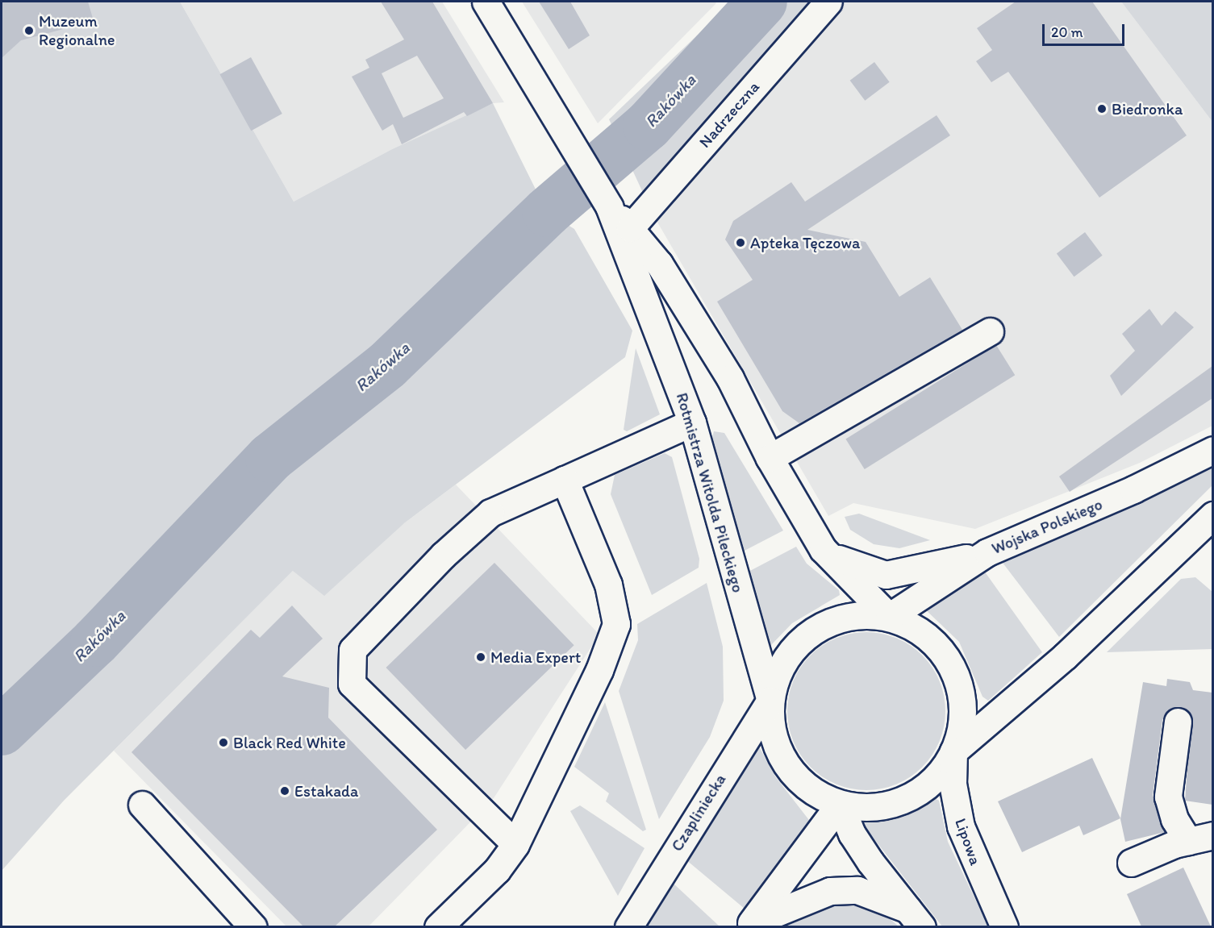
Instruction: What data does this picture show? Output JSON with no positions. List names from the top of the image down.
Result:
{
  "streets": {
    "street": [
      "Nadrzeczna",
      "Rotmistrza Witolda Pileckiego",
      "Wojska Polskiego",
      "Czapliniecka",
      "Lipowa"
    ]
  },
  "crossings": [
    ["Nadrzeczna", "Rotmistrza Witolda Pileckiego"],
    ["Rotmistrza Witolda Pileckiego", "Wojska Polskiego"],
    ["Rotmistrza Witolda Pileckiego", "Czapliniecka"]
  ],
  "water": ["Rakówka"],
  "places": [
    "Muzeum Regionalne",
    "Biedronka",
    "Apteka Tęczowa",
    "Media Expert",
    "Black Red White",
    "Estakada"
  ],
  "scale_bar": "20 m"
}
